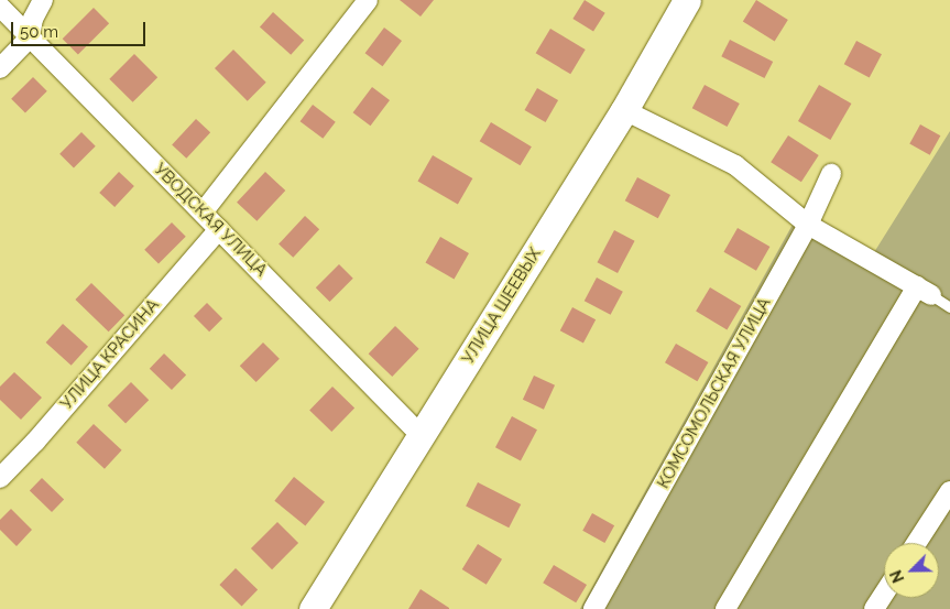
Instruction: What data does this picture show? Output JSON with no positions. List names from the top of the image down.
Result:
{
  "streets": {
    "main road": ["УЛИЦА ШЕЕВЫХ"],
    "street": ["УВОДСКАЯ УЛИЦА", "УЛИЦА КРАСИНА", "КОМСОМОЛЬСКАЯ УЛИЦА"]
  },
  "crossings": [
    ["УВОДСКАЯ УЛИЦА", "УЛИЦА ШЕЕВЫХ"],
    ["УВОДСКАЯ УЛИЦА", "УЛИЦА КРАСИНА"]
  ],
  "scale_bar": "50 m",
  "north": "bottom left"
}
